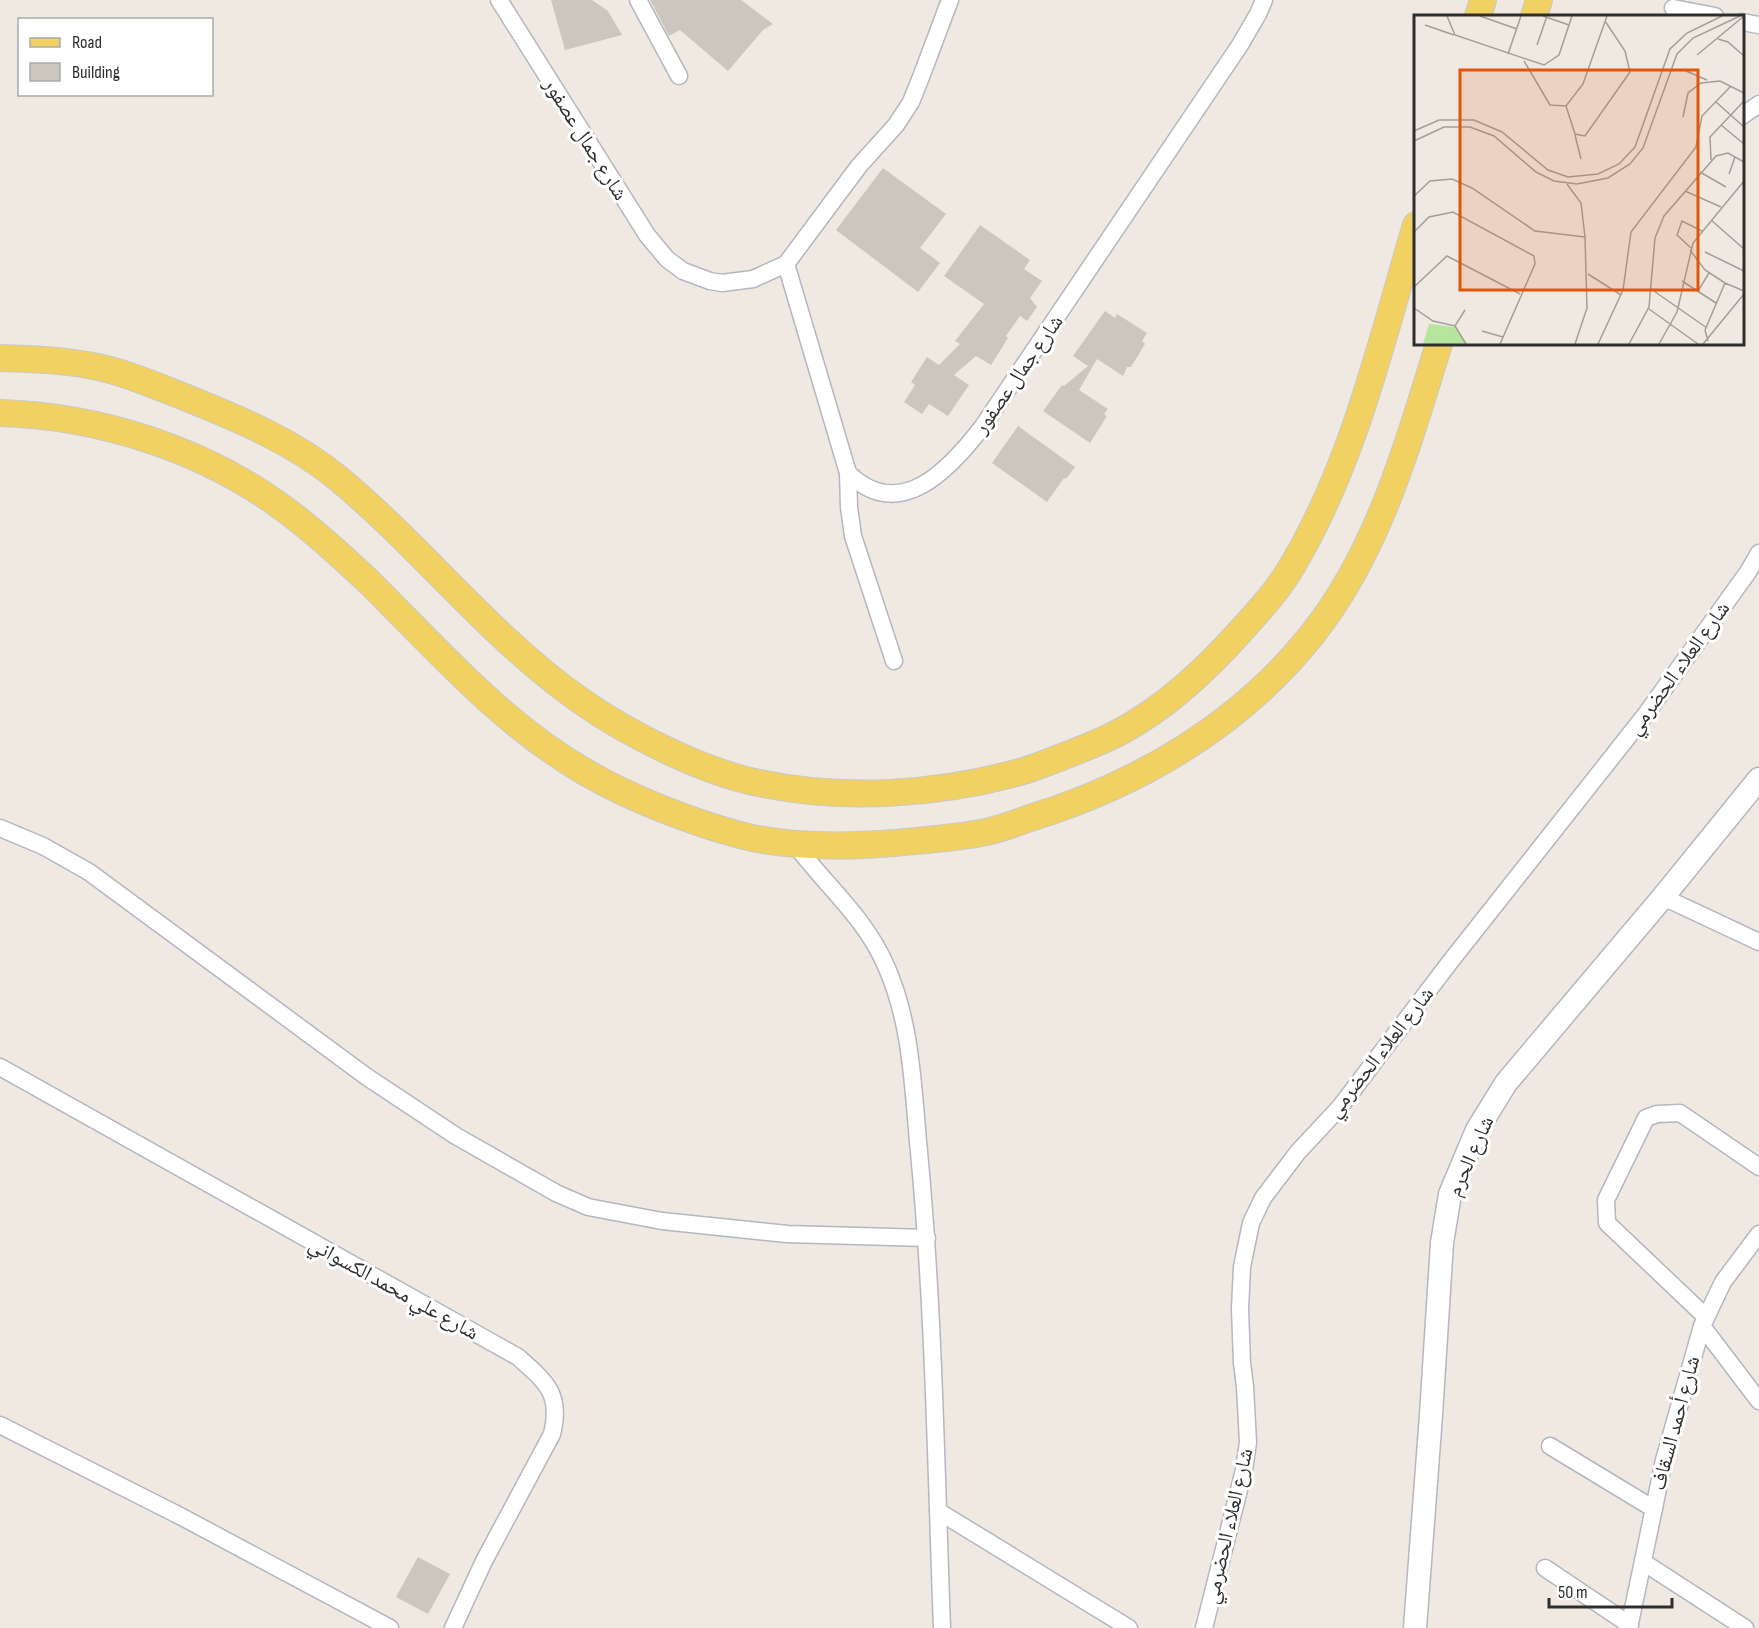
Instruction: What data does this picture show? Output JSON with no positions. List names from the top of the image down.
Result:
{
  "streets": {
    "street": [
      "شارع جمال عصفور",
      "شارع العلاء الحضرمي",
      "شارع الحرم",
      "شارع علي محمد الكسواني",
      "شارع أحمد السقاف"
    ]
  },
  "legend": ["Road", "Building"],
  "scale_bar": "50 m"
}
